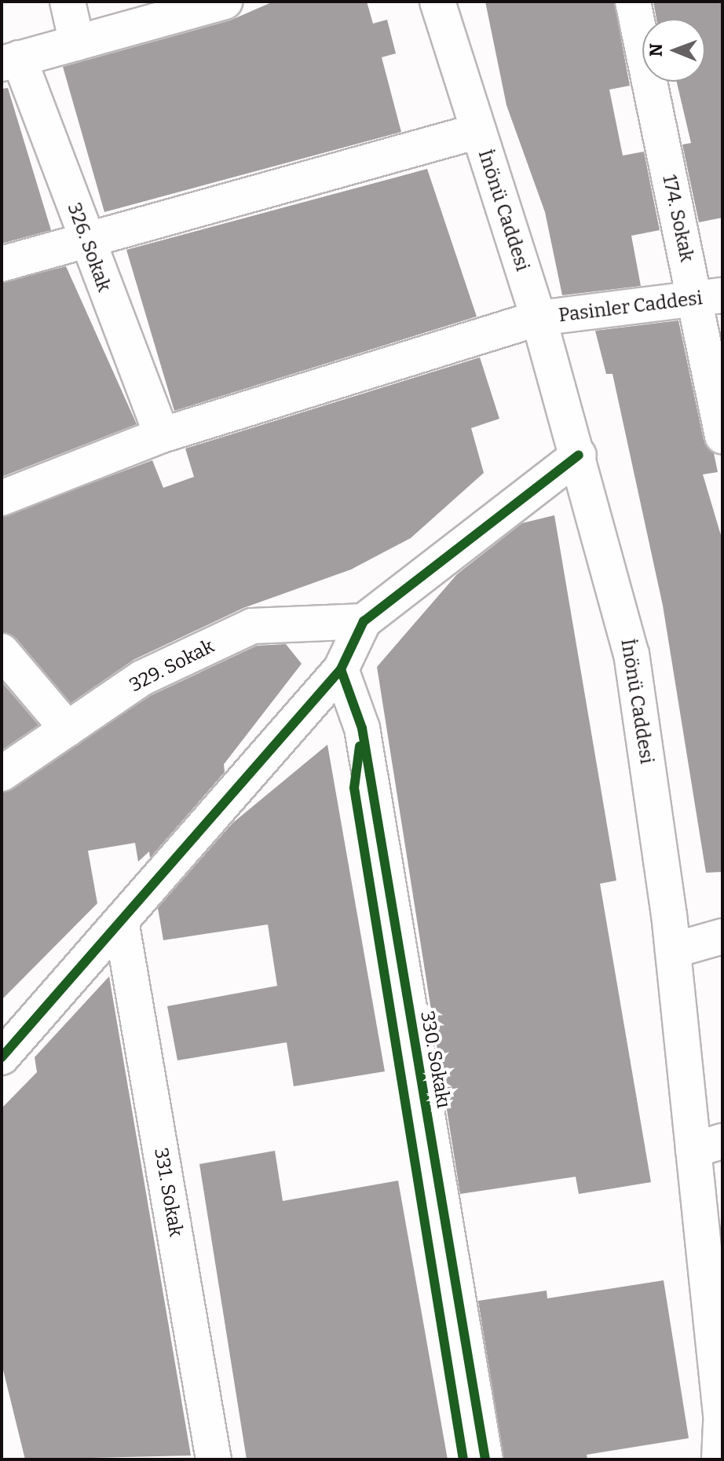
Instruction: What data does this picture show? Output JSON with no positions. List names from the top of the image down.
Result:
{
  "streets": {
    "street": [
      "İnönü Caddesi",
      "174. Sokak",
      "326. Sokak",
      "Pasinler Caddesi",
      "329. Sokak",
      "330. Sokakı",
      "331. Sokak"
    ]
  },
  "crossings": [
    ["İnönü Caddesi", "Pasinler Caddesi"],
    ["174. Sokak", "Pasinler Caddesi"],
    ["326. Sokak", "Pasinler Caddesi"]
  ],
  "north": "left"
}
